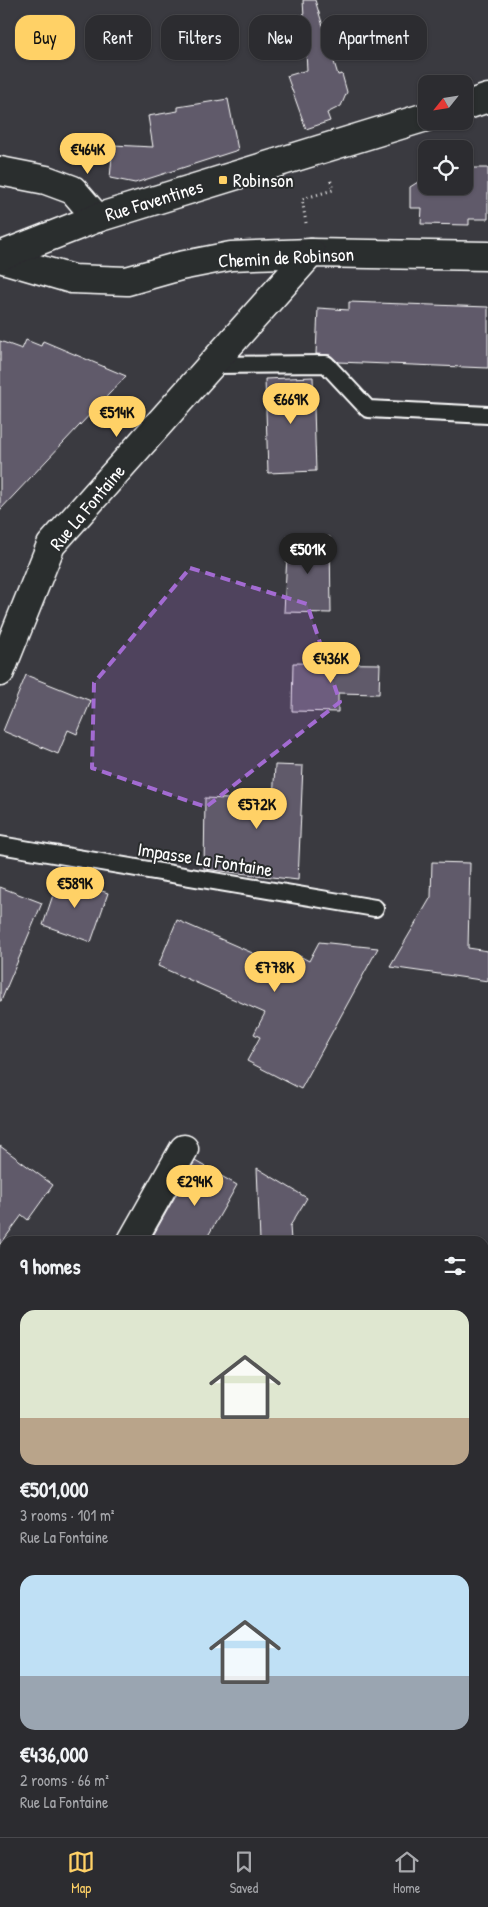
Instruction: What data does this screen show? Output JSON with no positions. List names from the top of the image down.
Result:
{
  "streets": {
    "street": ["Rue Faventines", "Chemin de Robinson", "Rue La Fontaine"],
    "lane": ["Impasse La Fontaine"]
  },
  "crossings": [
    ["Rue Faventines", "Chemin de Robinson"],
    ["Chemin de Robinson", "Rue La Fontaine"]
  ],
  "places": {
    "transit": ["Robinson"]
  },
  "north": "bottom left",
  "page": {
    "chip": [
      "Buy",
      "Rent",
      "Filters",
      "New",
      "Apartment"
    ],
    "price": [
      "€464K",
      "€669K",
      "€514K",
      "€501K",
      "€436K",
      "€572K",
      "€589K",
      "€778K",
      "€294K"
    ],
    "heading": "9 homes",
    "list": [
      {
        "name": "€501,000",
        "note": "3 rooms · 101 m² · Rue La Fontaine"
      },
      {
        "name": "€436,000",
        "note": "2 rooms · 66 m² · Rue La Fontaine"
      }
    ],
    "tabs": ["Map", "Saved", "Home"]
  }
}
